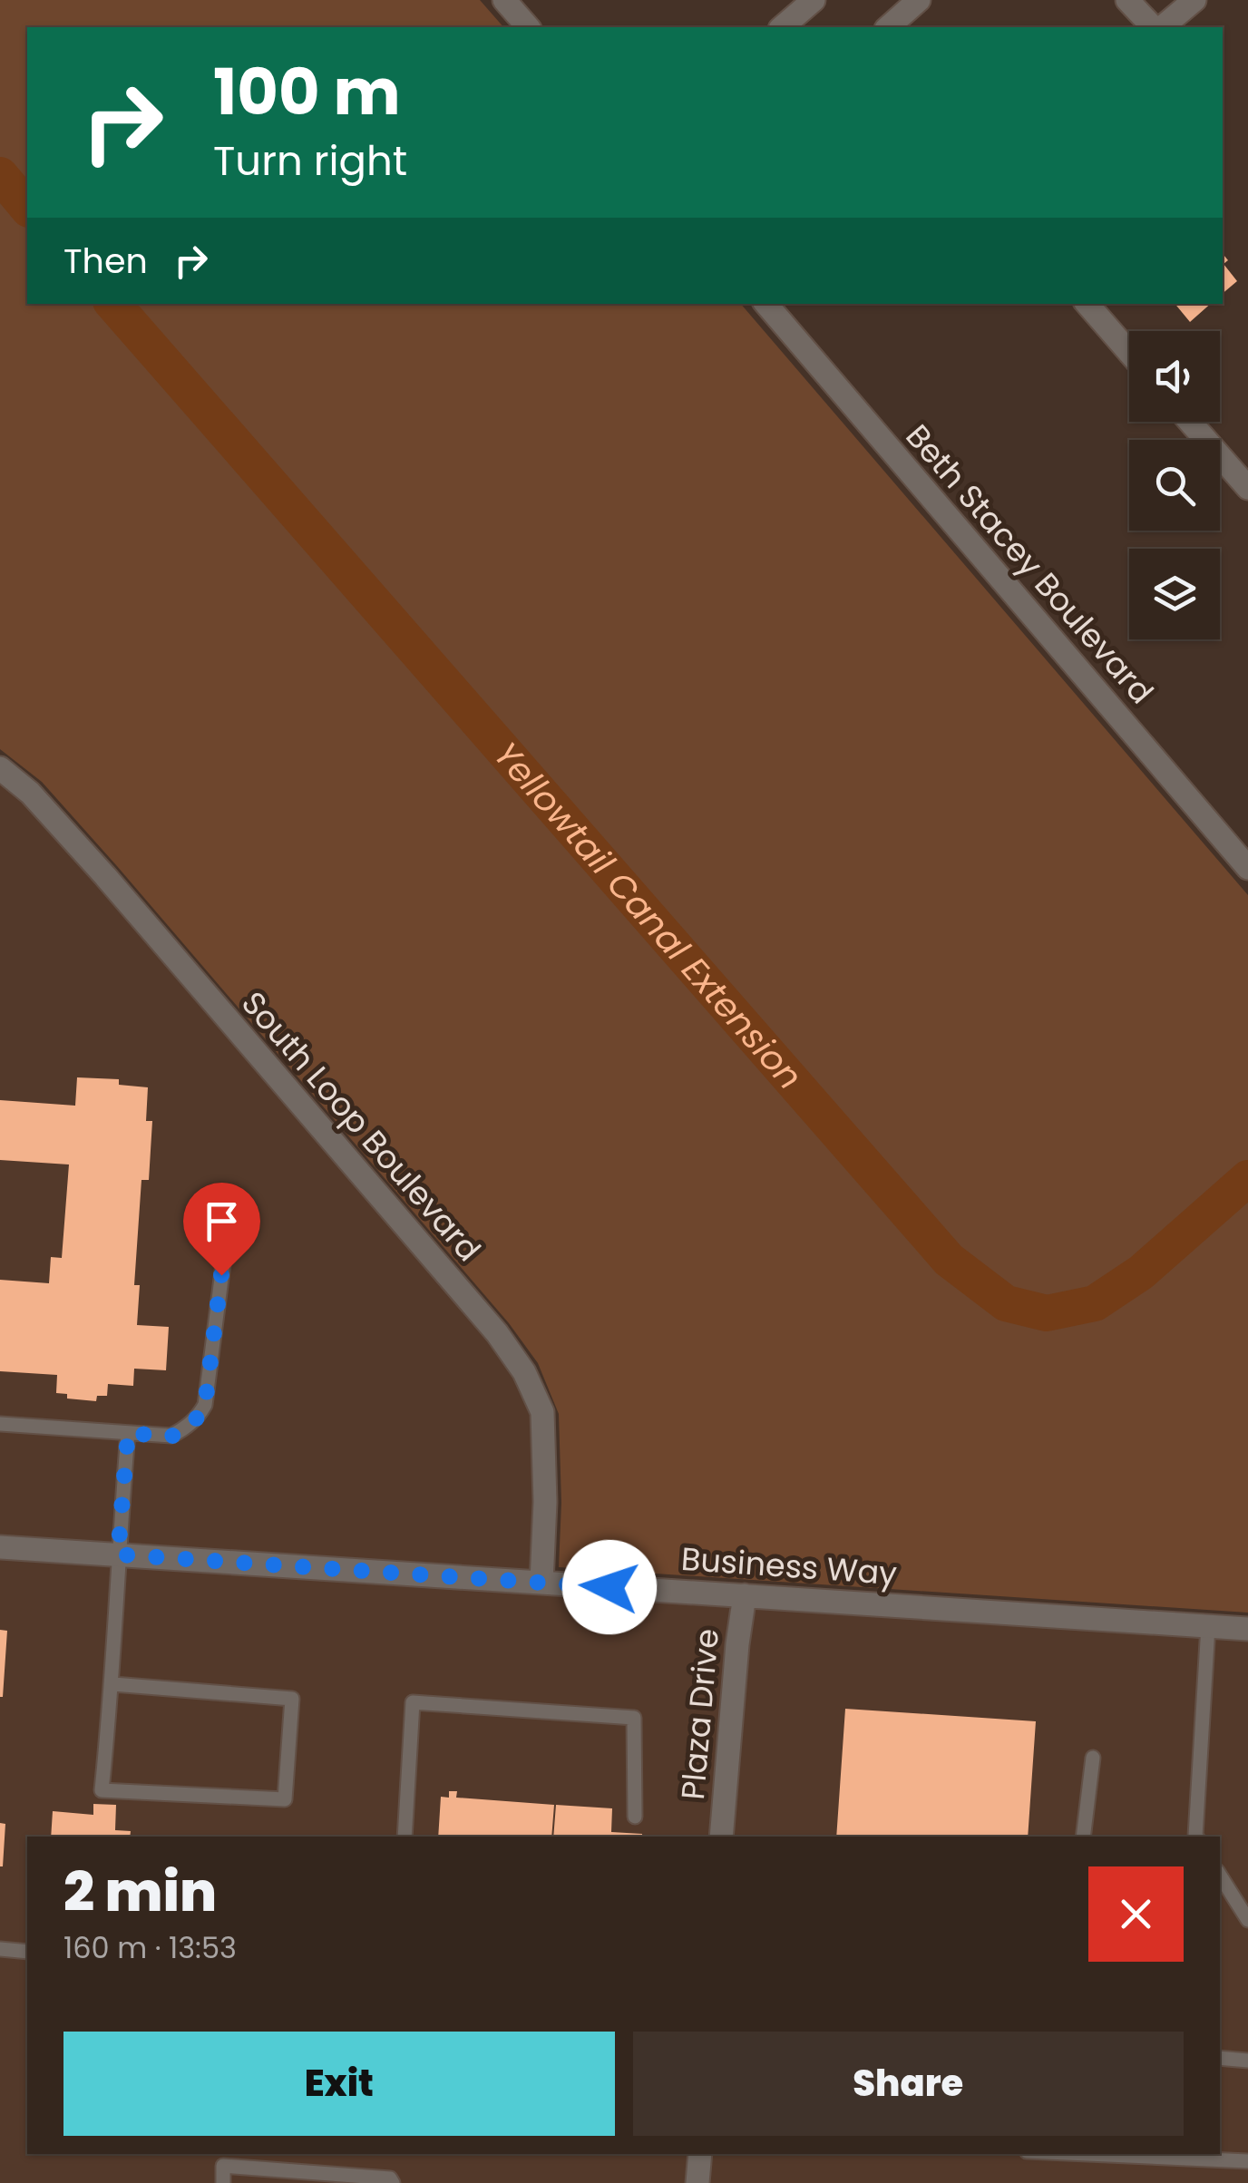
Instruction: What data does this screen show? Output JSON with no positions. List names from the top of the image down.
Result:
{
  "streets": {
    "street": [
      "Beth Stacey Boulevard",
      "South Loop Boulevard",
      "Business Way",
      "Plaza Drive"
    ]
  },
  "crossings": [
    ["South Loop Boulevard", "Business Way"],
    ["Business Way", "Plaza Drive"]
  ],
  "water": ["Yellowtail Canal Extension"],
  "page": {
    "turn": ["100 m", "Turn right"],
    "then": "Then",
    "heading": ["2 min", "160 m · 13:53"],
    "buttons": ["Exit", "Share"]
  }
}
